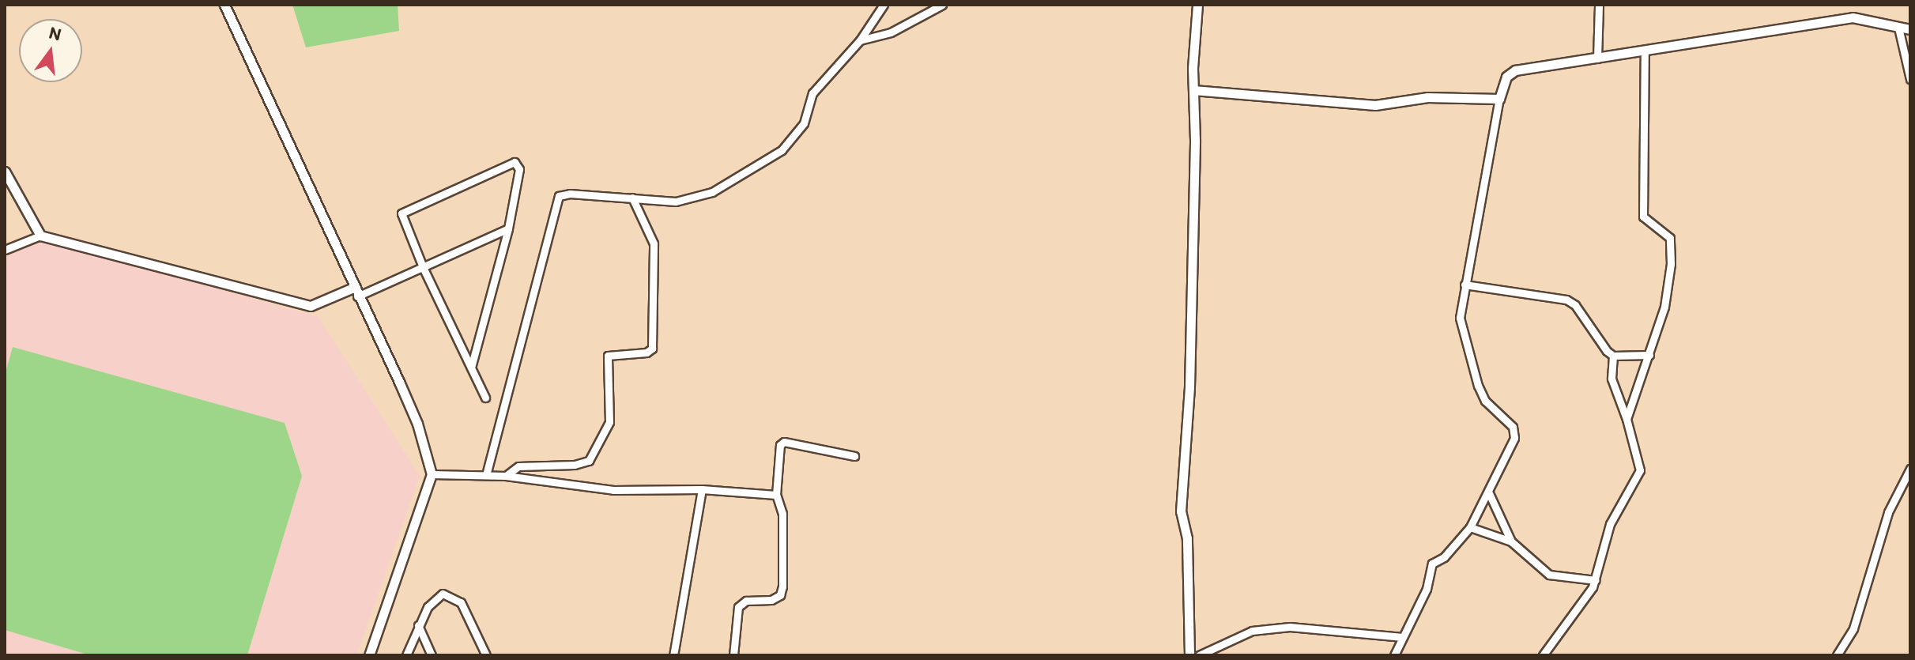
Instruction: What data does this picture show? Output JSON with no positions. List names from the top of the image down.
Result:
{
  "north": "top"
}
